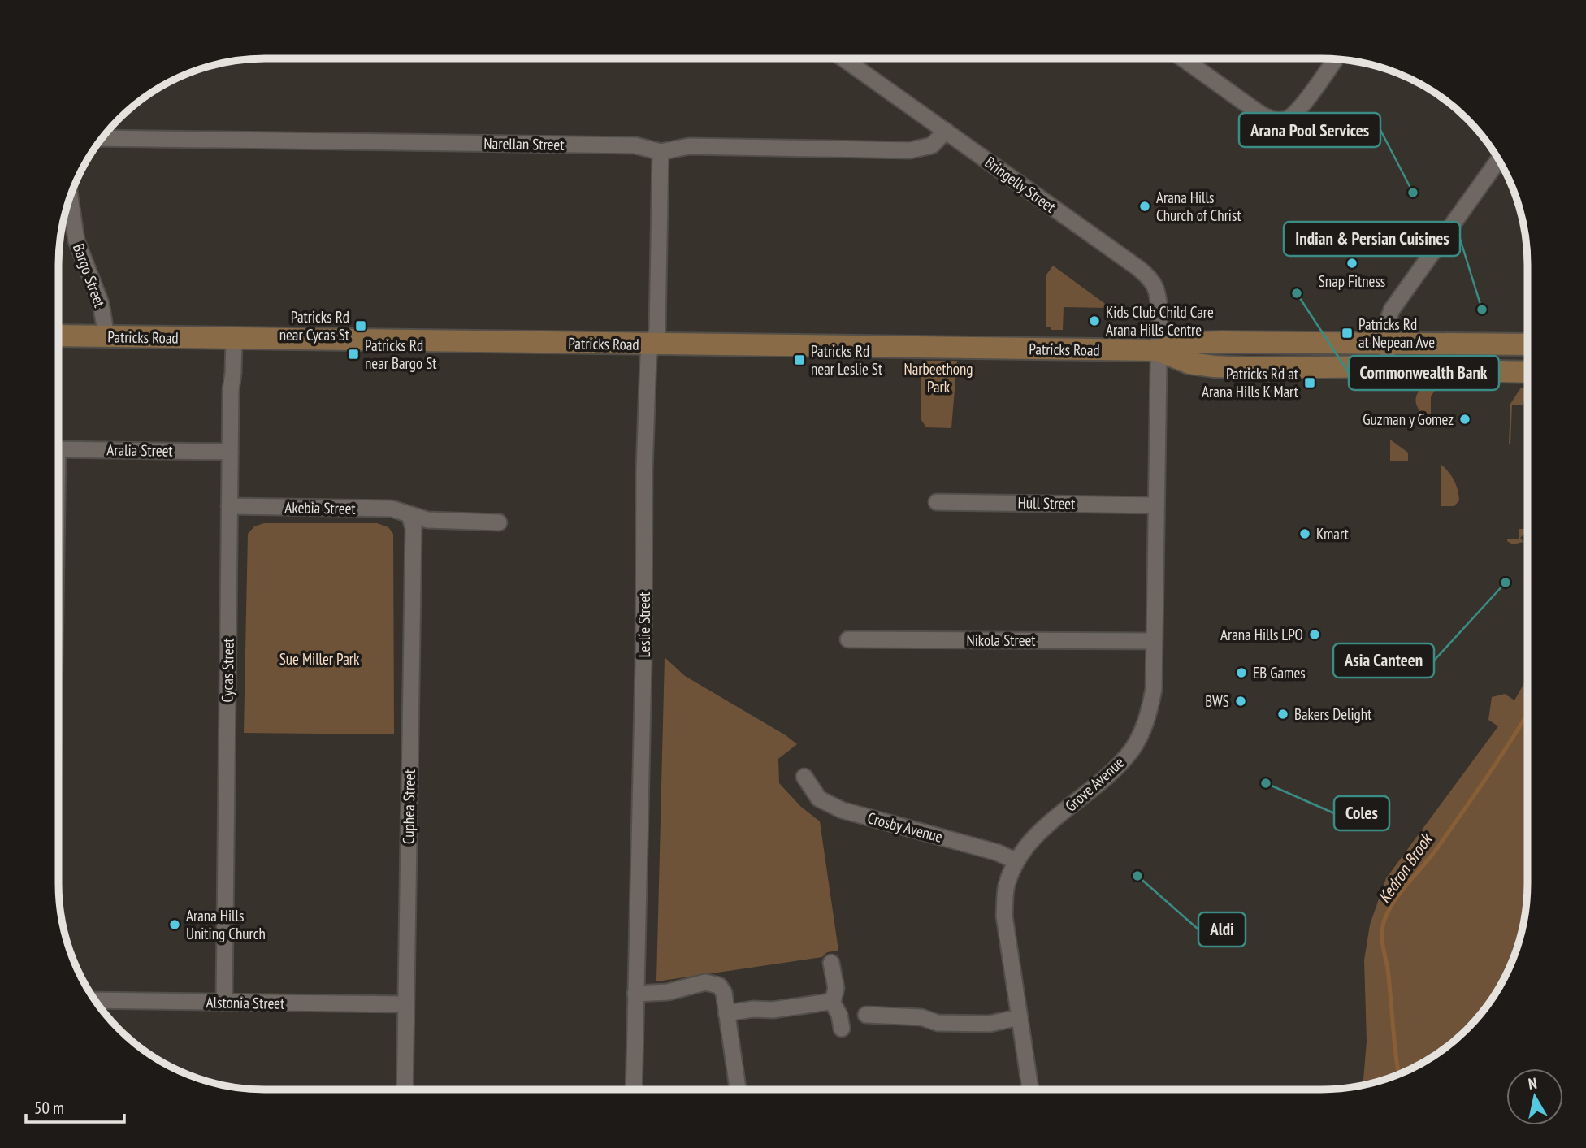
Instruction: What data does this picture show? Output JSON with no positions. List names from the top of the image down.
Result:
{
  "streets": {
    "main road": ["Patricks Road"],
    "street": [
      "Narellan Street",
      "Bringelly Street",
      "Bargo Street",
      "Aralia Street",
      "Hull Street",
      "Akebia Street",
      "Leslie Street",
      "Nikola Street",
      "Cycas Street",
      "Grove Avenue",
      "Cuphea Street",
      "Crosby Avenue",
      "Alstonia Street"
    ]
  },
  "crossings": [
    ["Narellan Street", "Bringelly Street"],
    ["Narellan Street", "Leslie Street"],
    ["Bringelly Street", "Patricks Road"],
    ["Bringelly Street", "Grove Avenue"],
    ["Bargo Street", "Patricks Road"],
    ["Patricks Road", "Leslie Street"],
    ["Patricks Road", "Cycas Street"],
    ["Patricks Road", "Grove Avenue"],
    ["Aralia Street", "Cycas Street"],
    ["Hull Street", "Grove Avenue"],
    ["Akebia Street", "Cycas Street"],
    ["Akebia Street", "Cuphea Street"],
    ["Nikola Street", "Grove Avenue"],
    ["Cycas Street", "Alstonia Street"],
    ["Grove Avenue", "Crosby Avenue"],
    ["Cuphea Street", "Alstonia Street"]
  ],
  "water": ["Kedron Brook"],
  "parks": ["Narbeethong Park", "Sue Miller Park"],
  "places": {
    "other": [
      "Arana Pool Services",
      "Arana Hills Church of Christ",
      "Snap Fitness",
      "Commonwealth Bank",
      "Indian & Persian Cuisines",
      "Kids Club Child Care Arana Hills Centre",
      "Guzman y Gomez",
      "Kmart",
      "Asia Canteen",
      "Arana Hills LPO",
      "EB Games",
      "BWS",
      "Bakers Delight",
      "Coles",
      "Aldi",
      "Arana Hills Uniting Church"
    ],
    "transit": [
      "Patricks Rd near Cycas St",
      "Patricks Rd at Nepean Ave",
      "Patricks Rd near Bargo St",
      "Patricks Rd near Leslie St",
      "Patricks Rd at Arana Hills K Mart"
    ]
  },
  "scale_bar": "50 m",
  "north": "top"
}
